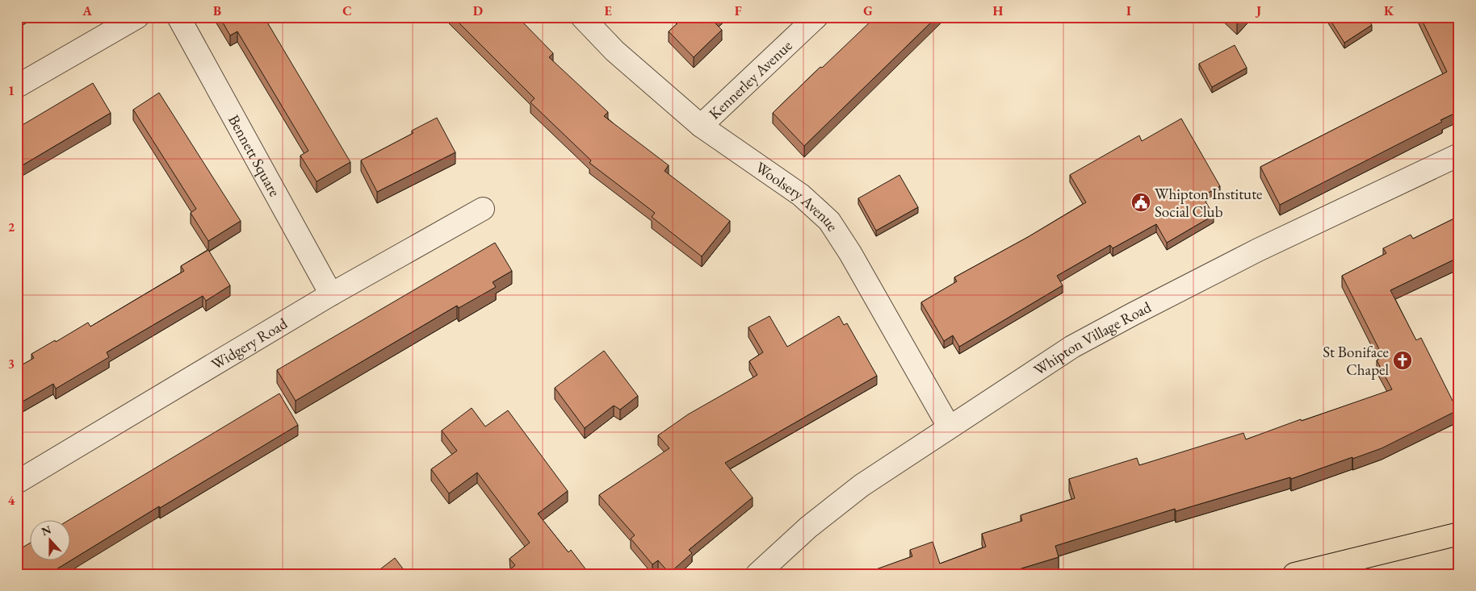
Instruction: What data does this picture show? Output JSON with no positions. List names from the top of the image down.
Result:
{
  "streets": {
    "street": [
      "Kennerley Avenue",
      "Bennett Square",
      "Woolsery Avenue",
      "Whipton Village Road",
      "Widgery Road"
    ]
  },
  "crossings": [
    ["Kennerley Avenue", "Woolsery Avenue"],
    ["Bennett Square", "Widgery Road"],
    ["Woolsery Avenue", "Whipton Village Road"]
  ],
  "places": {
    "public building": ["Whipton Institute Social Club"],
    "church": ["St Boniface Chapel"]
  },
  "north": "top",
  "grid": {
    "columns": [
      "A",
      "B",
      "C",
      "D",
      "E",
      "F",
      "G",
      "H",
      "I",
      "J",
      "K"
    ],
    "rows": [
      "1",
      "2",
      "3",
      "4"
    ]
  }
}
